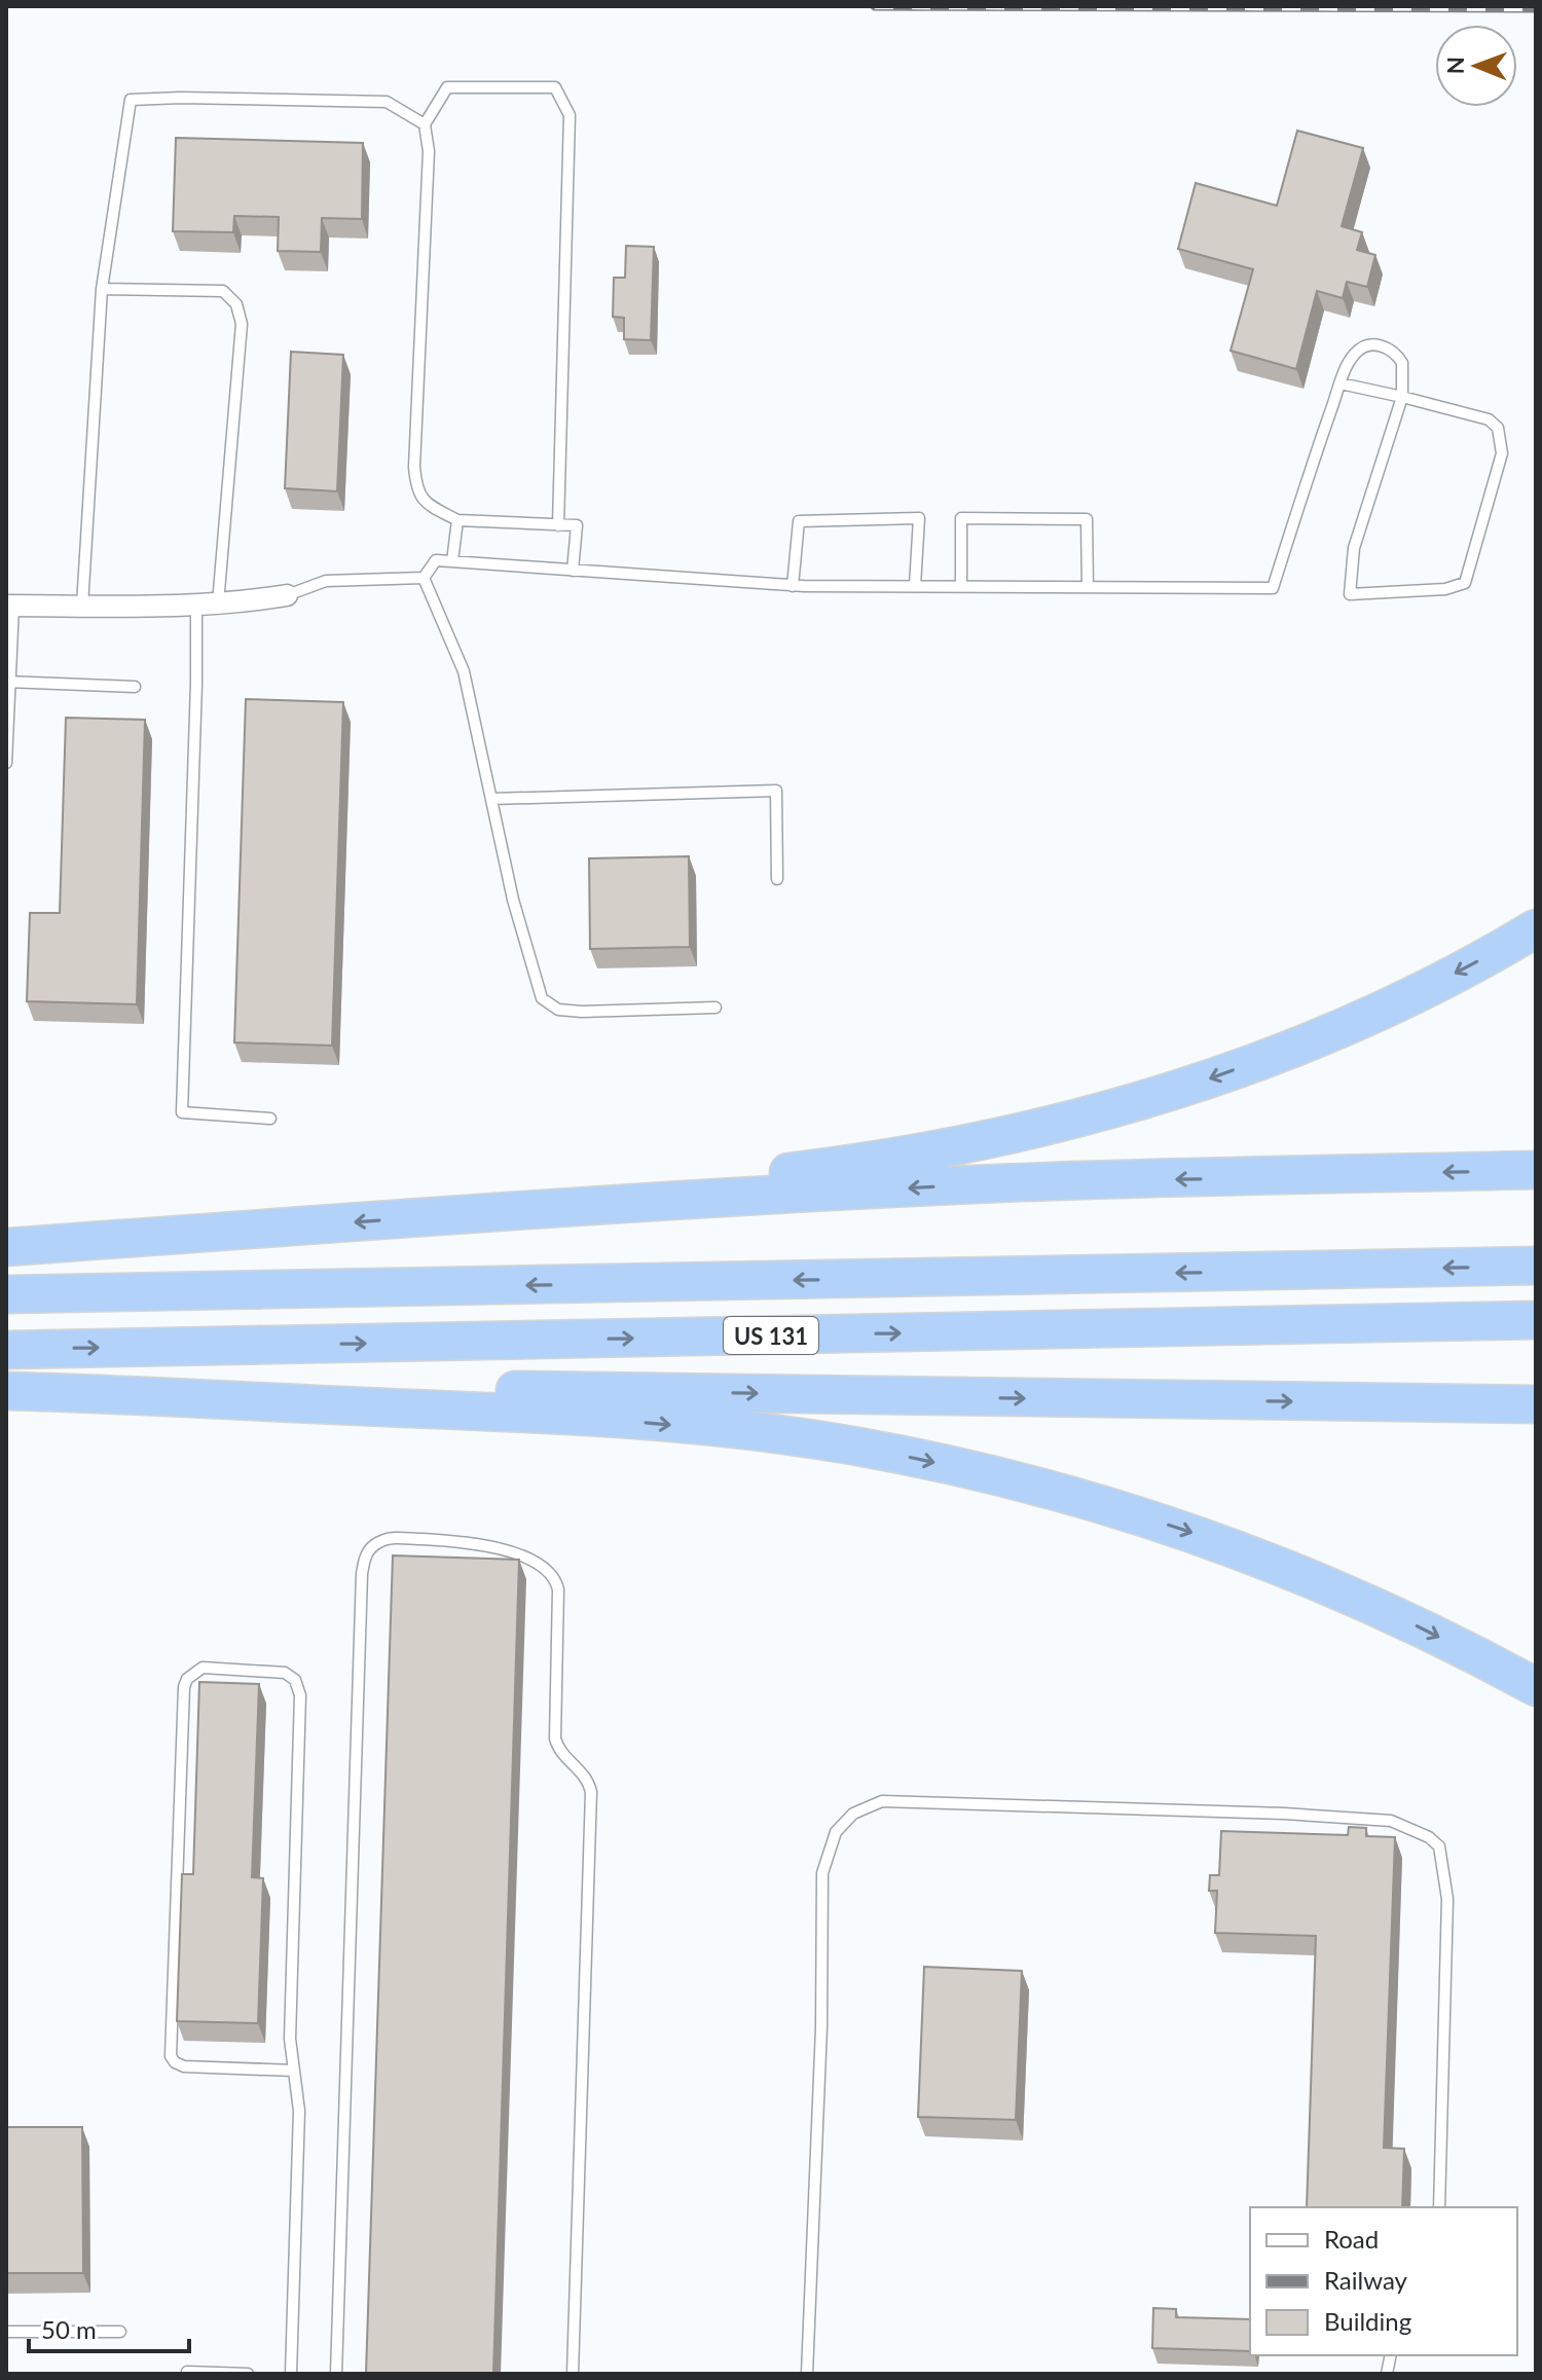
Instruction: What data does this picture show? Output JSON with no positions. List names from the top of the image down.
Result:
{
  "streets": {
    "highway": ["US 131"]
  },
  "legend": ["Road", "Railway", "Building"],
  "scale_bar": "50 m",
  "north": "left"
}
